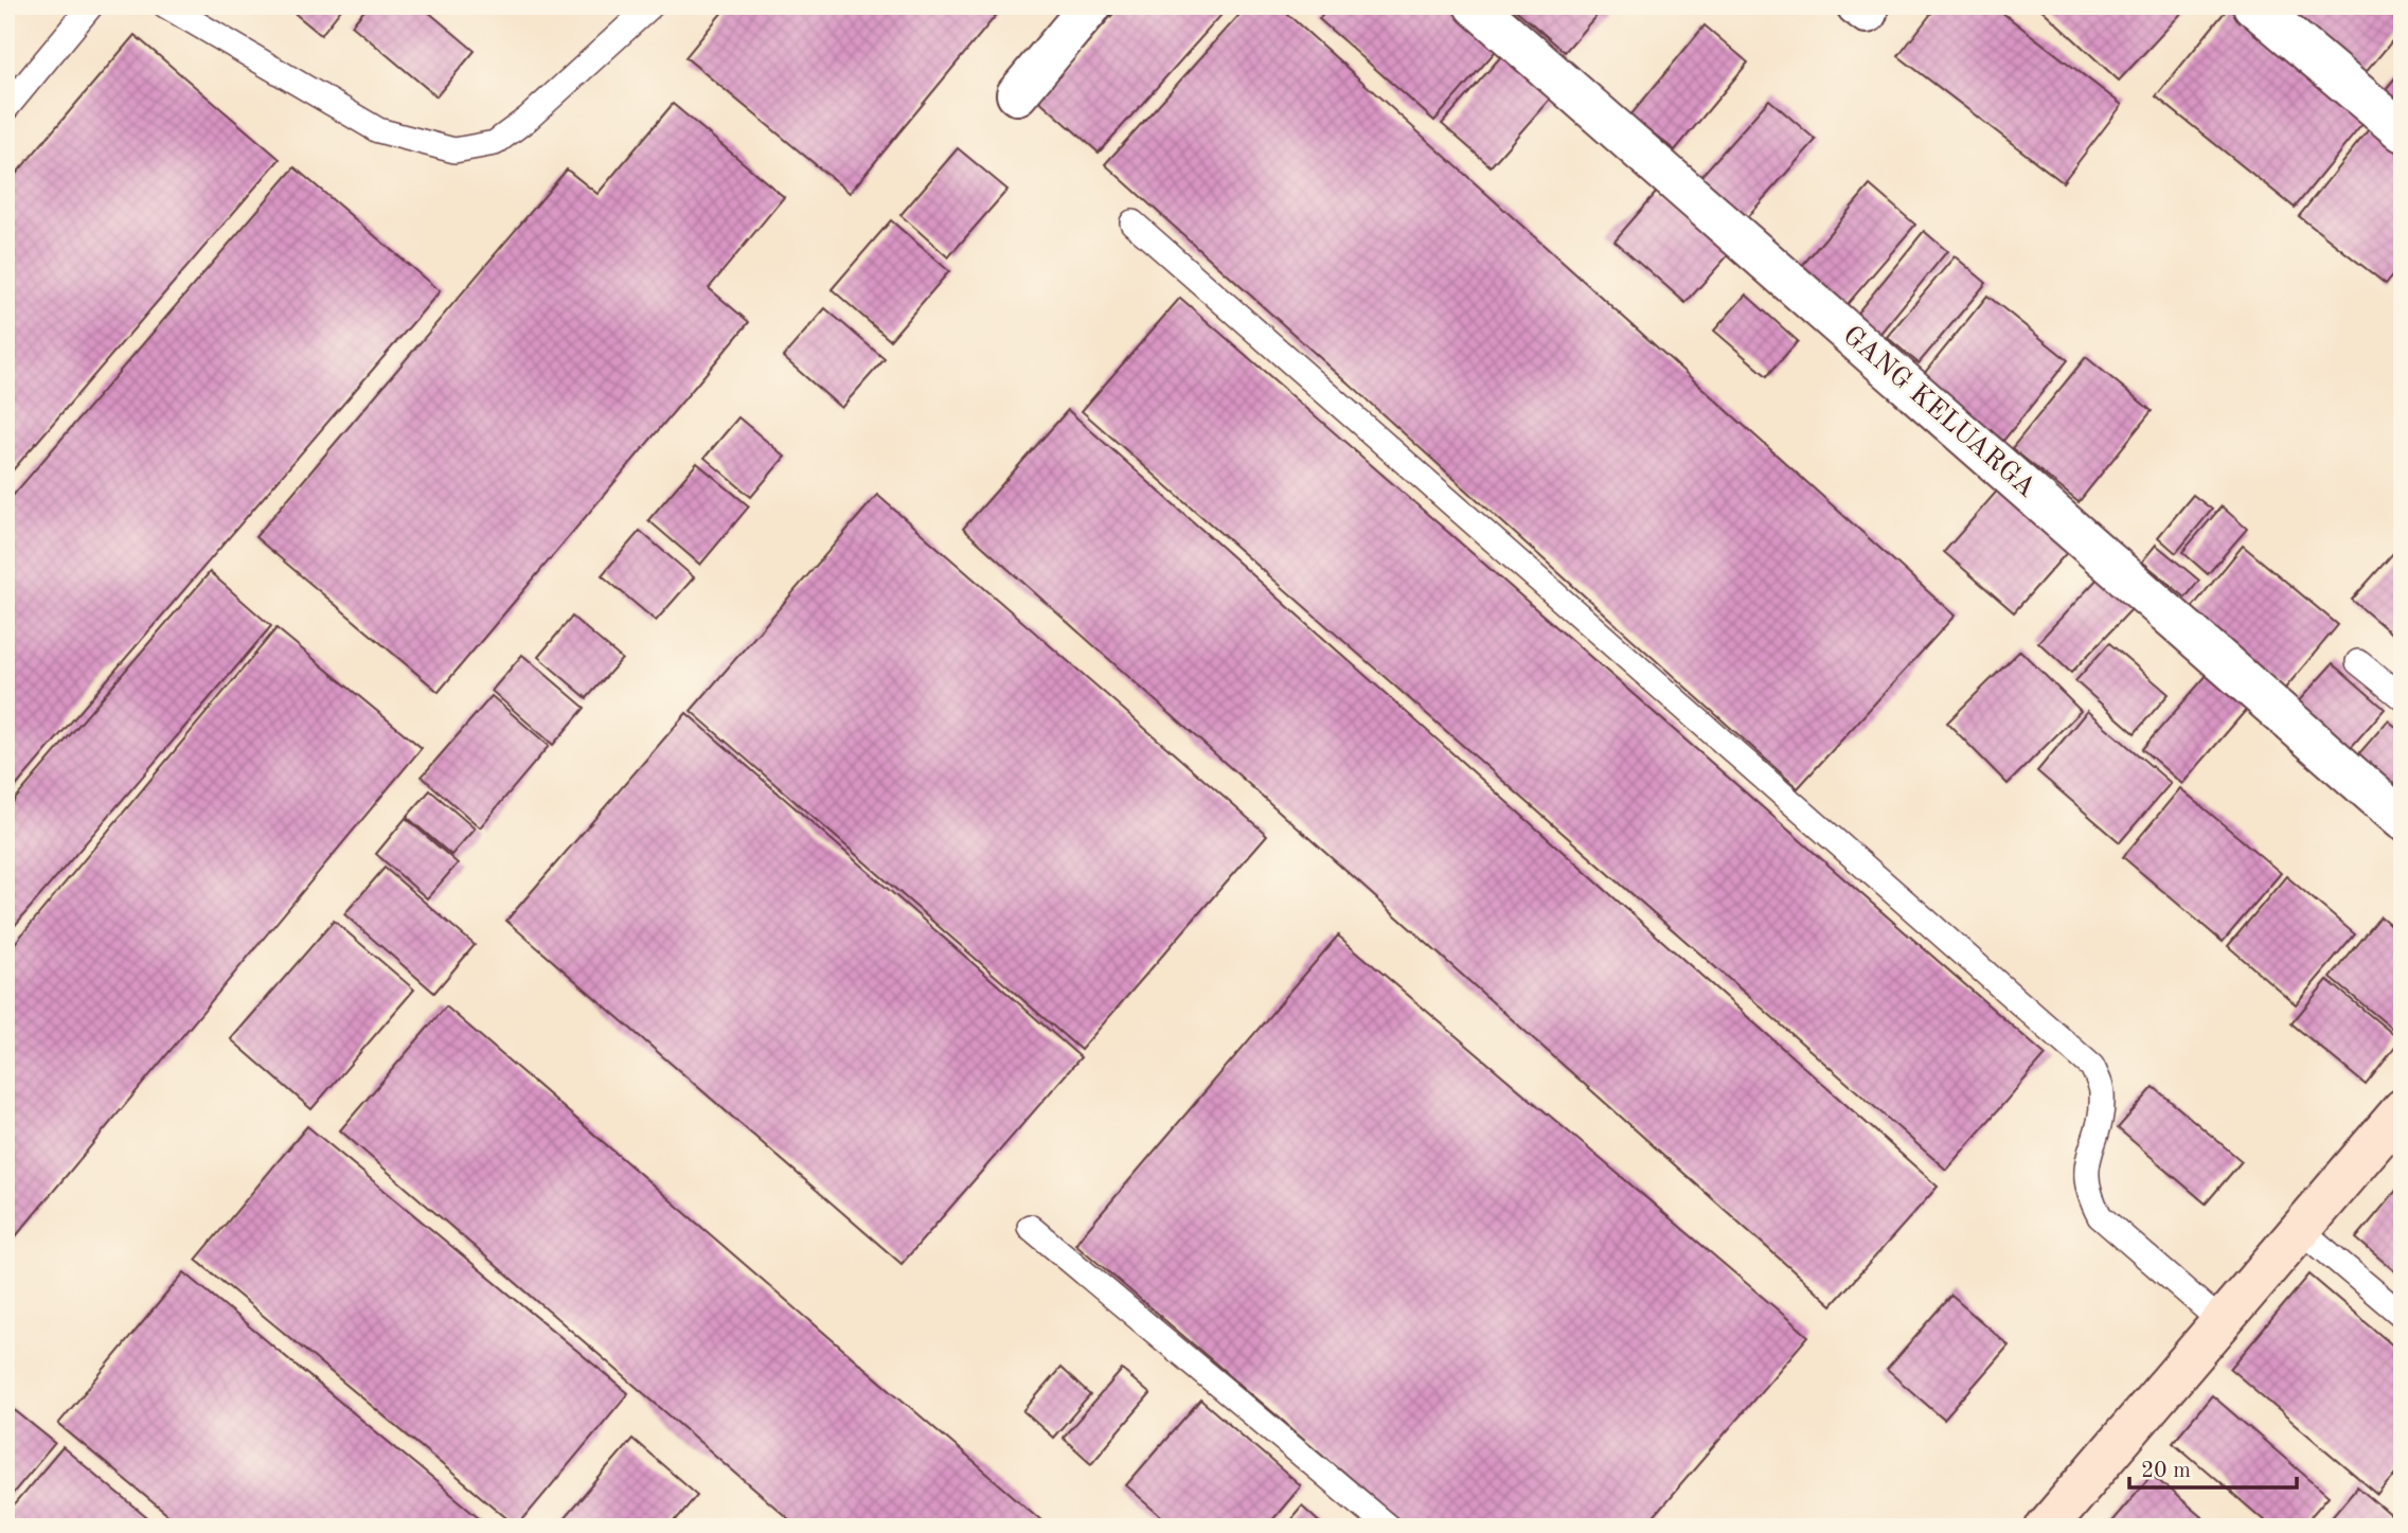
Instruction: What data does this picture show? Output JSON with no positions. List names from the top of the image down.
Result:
{
  "streets": {
    "street": ["GANG KELUARGA"]
  },
  "scale_bar": "20 m"
}
